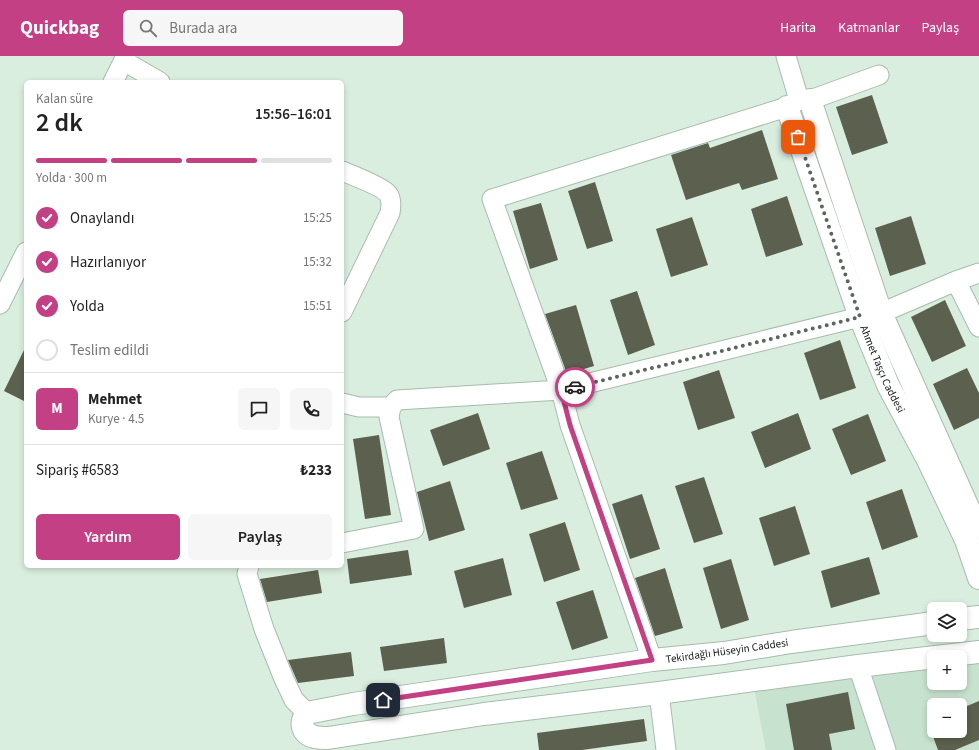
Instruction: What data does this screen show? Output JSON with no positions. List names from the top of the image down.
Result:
{
  "streets": {
    "main road": ["Ahmet Taşçı Caddesi", "Tekirdağlı Hüseyin Caddesi"]
  },
  "page": {
    "header": "Quickbag",
    "search": "Burada ara",
    "nav": ["Harita", "Katmanlar", "Paylaş"],
    "heading": ["2 dk", "Kalan süre", "15:56–16:01"],
    "panel": [
      "Mehmet",
      "Kurye · 4.5",
      "Sipariş #6583",
      "₺233"
    ],
    "bar": "Yolda · 300 m",
    "list": [
      ["Onaylandı", "15:25"],
      ["Hazırlanıyor", "15:32"],
      ["Yolda", "15:51"],
      "Teslim edildi"
    ],
    "round": "M",
    "buttons": ["Yardım", "Paylaş"],
    "map_buttons": ["+", "−"]
  }
}
